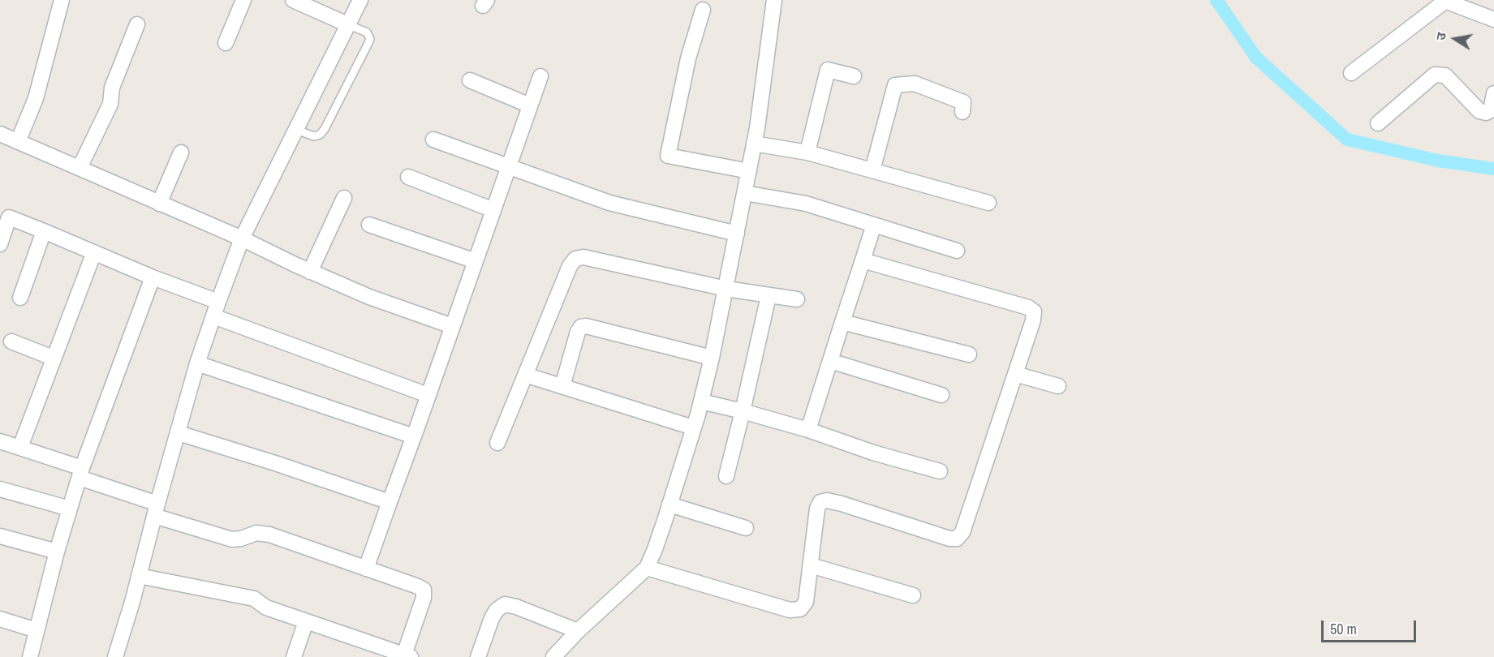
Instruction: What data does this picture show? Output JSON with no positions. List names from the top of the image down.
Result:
{
  "scale_bar": "50 m",
  "north": "left"
}
